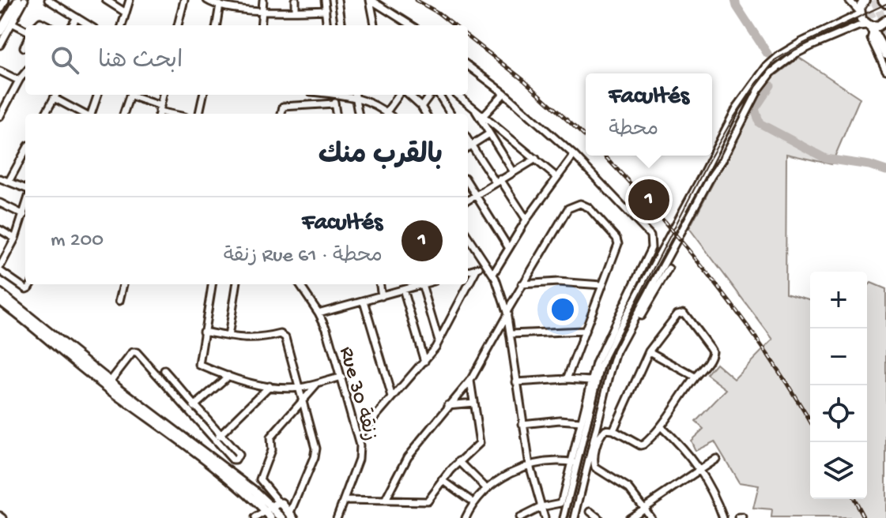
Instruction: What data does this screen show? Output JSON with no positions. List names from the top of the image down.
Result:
{
  "streets": {
    "street": ["Rue 30 زنقة"]
  },
  "page": {
    "search": "ابحث هنا",
    "popup": ["Facultés", "محطة"],
    "heading": "بالقرب منك",
    "pins": "1",
    "list": [
      {
        "mark": "1",
        "name": "Facultés",
        "note": "محطة · Rue 61 زنقة",
        "value": "200 m"
      }
    ],
    "map_buttons": ["+", "−"]
  }
}
